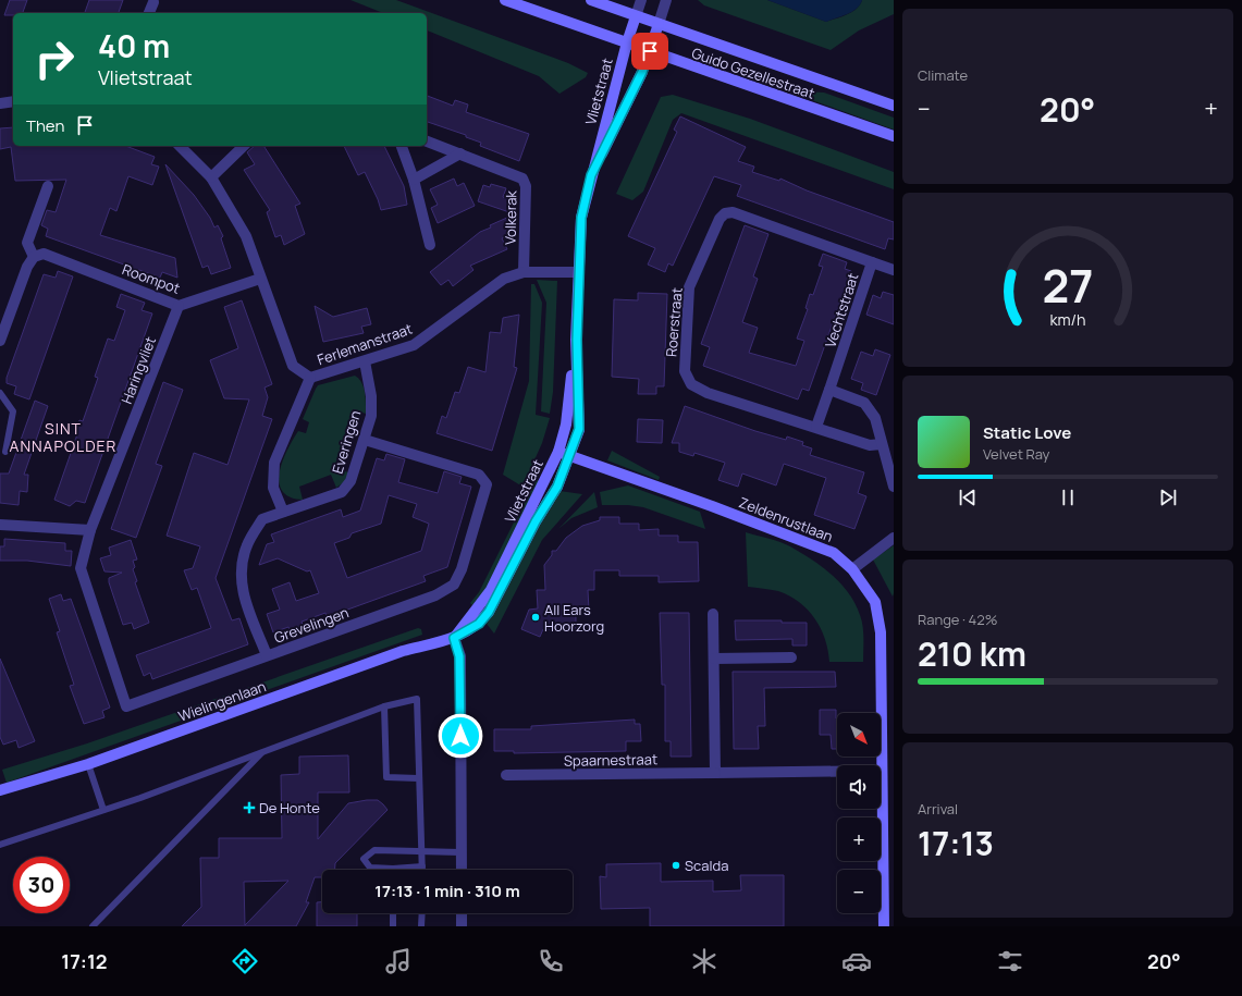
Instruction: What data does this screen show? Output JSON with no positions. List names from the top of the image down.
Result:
{
  "streets": {
    "street": [
      "Guido Gezellestraat",
      "Vlietstraat",
      "Volkerak",
      "Roompot",
      "Vechtstraat",
      "Roerstraat",
      "Ferlemanstraat",
      "Haringvliet",
      "Everingen",
      "Zeldenrustlaan",
      "Grevelingen",
      "Wielingenlaan",
      "Spaarnestraat"
    ]
  },
  "crossings": [
    ["Guido Gezellestraat", "Vlietstraat"],
    ["Vlietstraat", "Ferlemanstraat"],
    ["Vlietstraat", "Zeldenrustlaan"],
    ["Vlietstraat", "Wielingenlaan"],
    ["Volkerak", "Ferlemanstraat"],
    ["Roompot", "Ferlemanstraat"],
    ["Roompot", "Haringvliet"],
    ["Vechtstraat", "Roerstraat"],
    ["Ferlemanstraat", "Everingen"],
    ["Haringvliet", "Grevelingen"],
    ["Everingen", "Grevelingen"],
    ["Zeldenrustlaan", "Spaarnestraat"]
  ],
  "districts": ["SINT ANNAPOLDER"],
  "places": {
    "other": ["All Ears Hoorzorg", "Scalda"],
    "health": ["De Honte"]
  },
  "north": "bottom right",
  "page": {
    "tile": [
      "Climate",
      ["Range · 42%", "210 km"],
      ["Arrival", "17:13"]
    ],
    "turn": ["40 m", "Vlietstraat"],
    "heat": ["−", "20°", "+"],
    "then": "Then",
    "song": ["Static Love", "Velvet Ray"],
    "map_buttons": ["+", "−"],
    "limit": "30",
    "trip": "17:13 · 1 min · 310 m",
    "tabs": ["17:12", "20°"],
    "gauge": ["27", "km/h"]
  }
}
